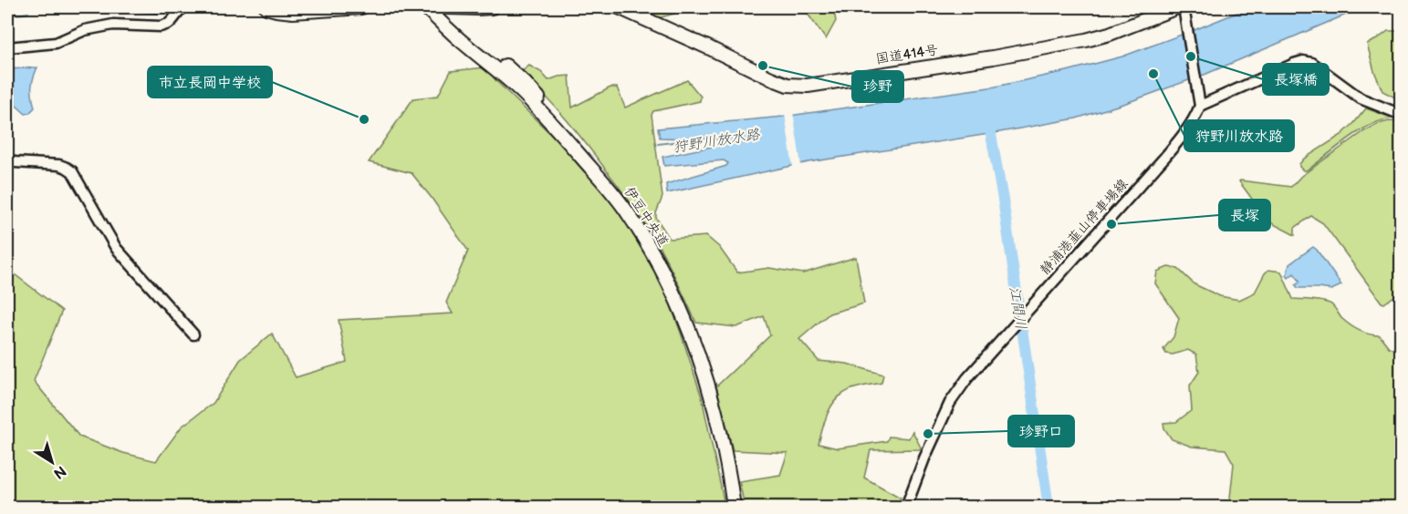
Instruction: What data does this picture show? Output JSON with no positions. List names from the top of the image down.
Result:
{
  "streets": {
    "highway": ["国道414号", "伊豆中央道"],
    "street": ["静浦港韮山停車場線"]
  },
  "water": ["狩野川放水路", "江間川"],
  "places": [
    "長塚橋",
    "珍野",
    "狩野川放水路",
    "市立長岡中学校",
    "長塚",
    "珍野口"
  ],
  "north": "bottom right"
}
